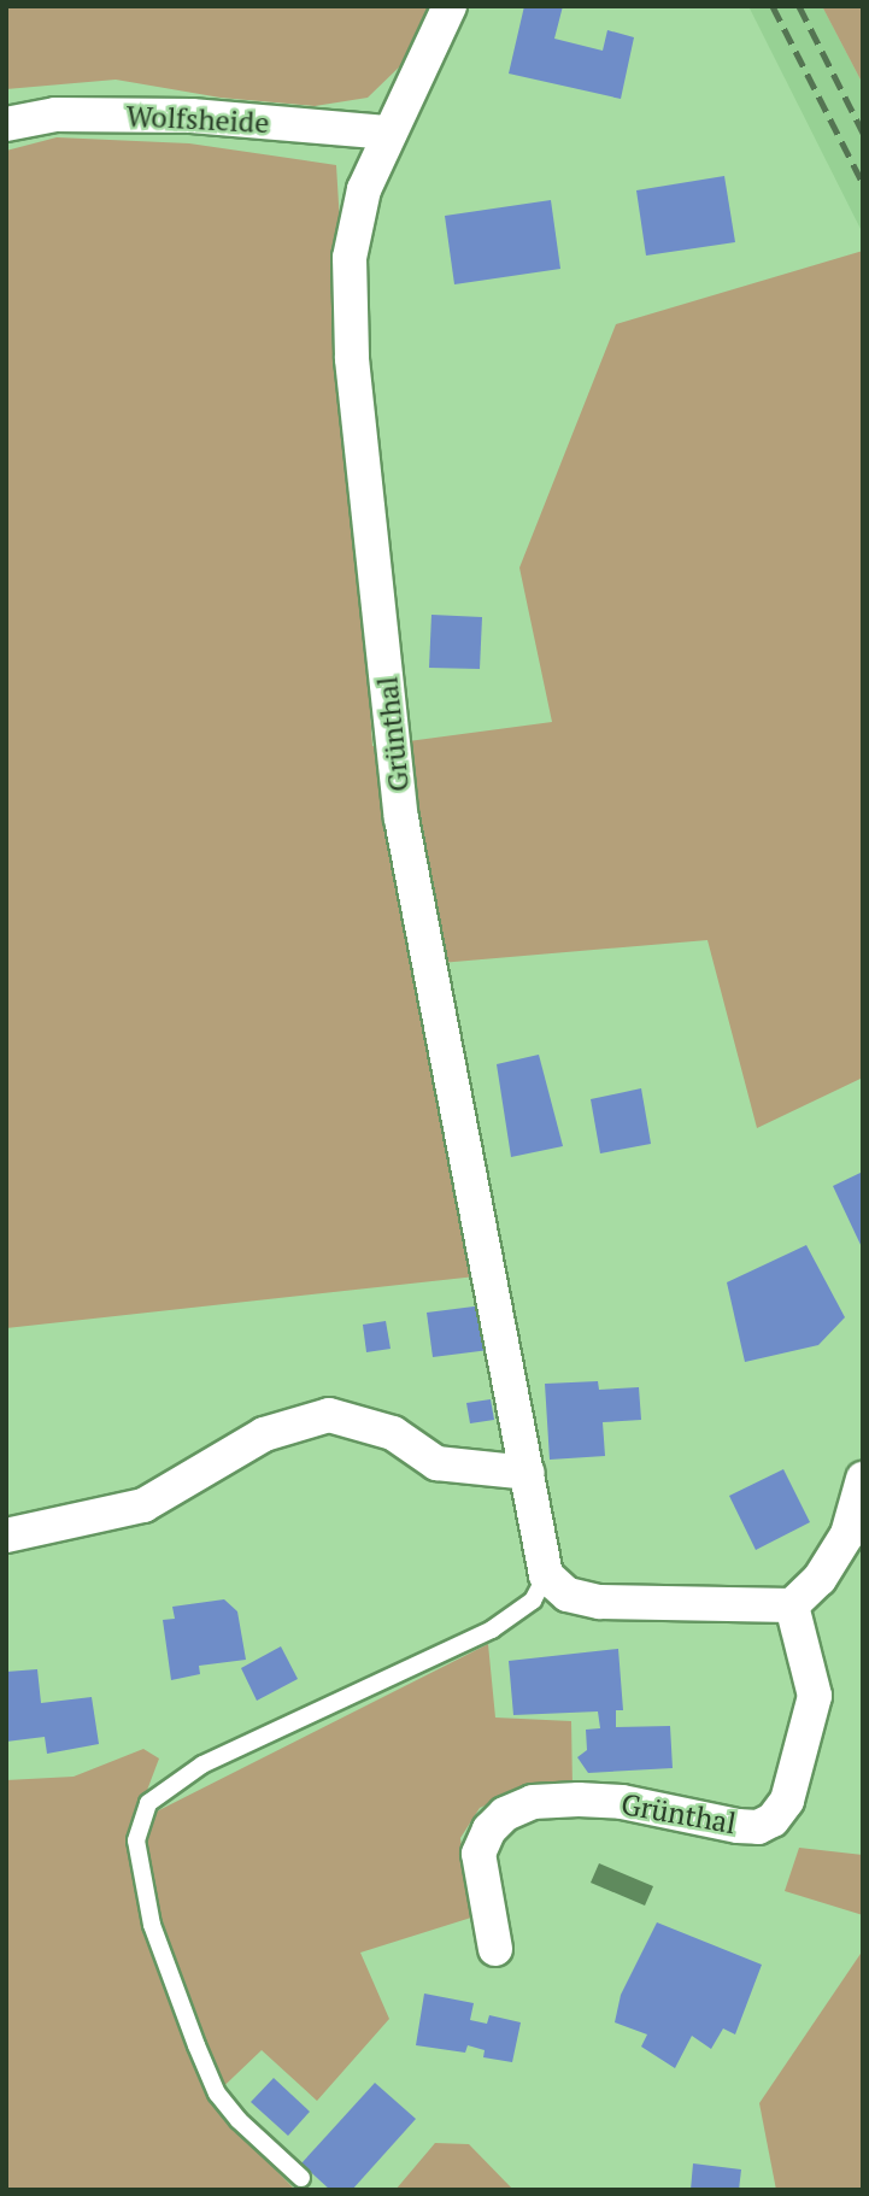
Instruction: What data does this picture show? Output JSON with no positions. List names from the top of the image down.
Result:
{
  "streets": {
    "street": ["Wolfsheide", "Grünthal"]
  },
  "crossings": [
    ["Wolfsheide", "Grünthal"]
  ]
}
